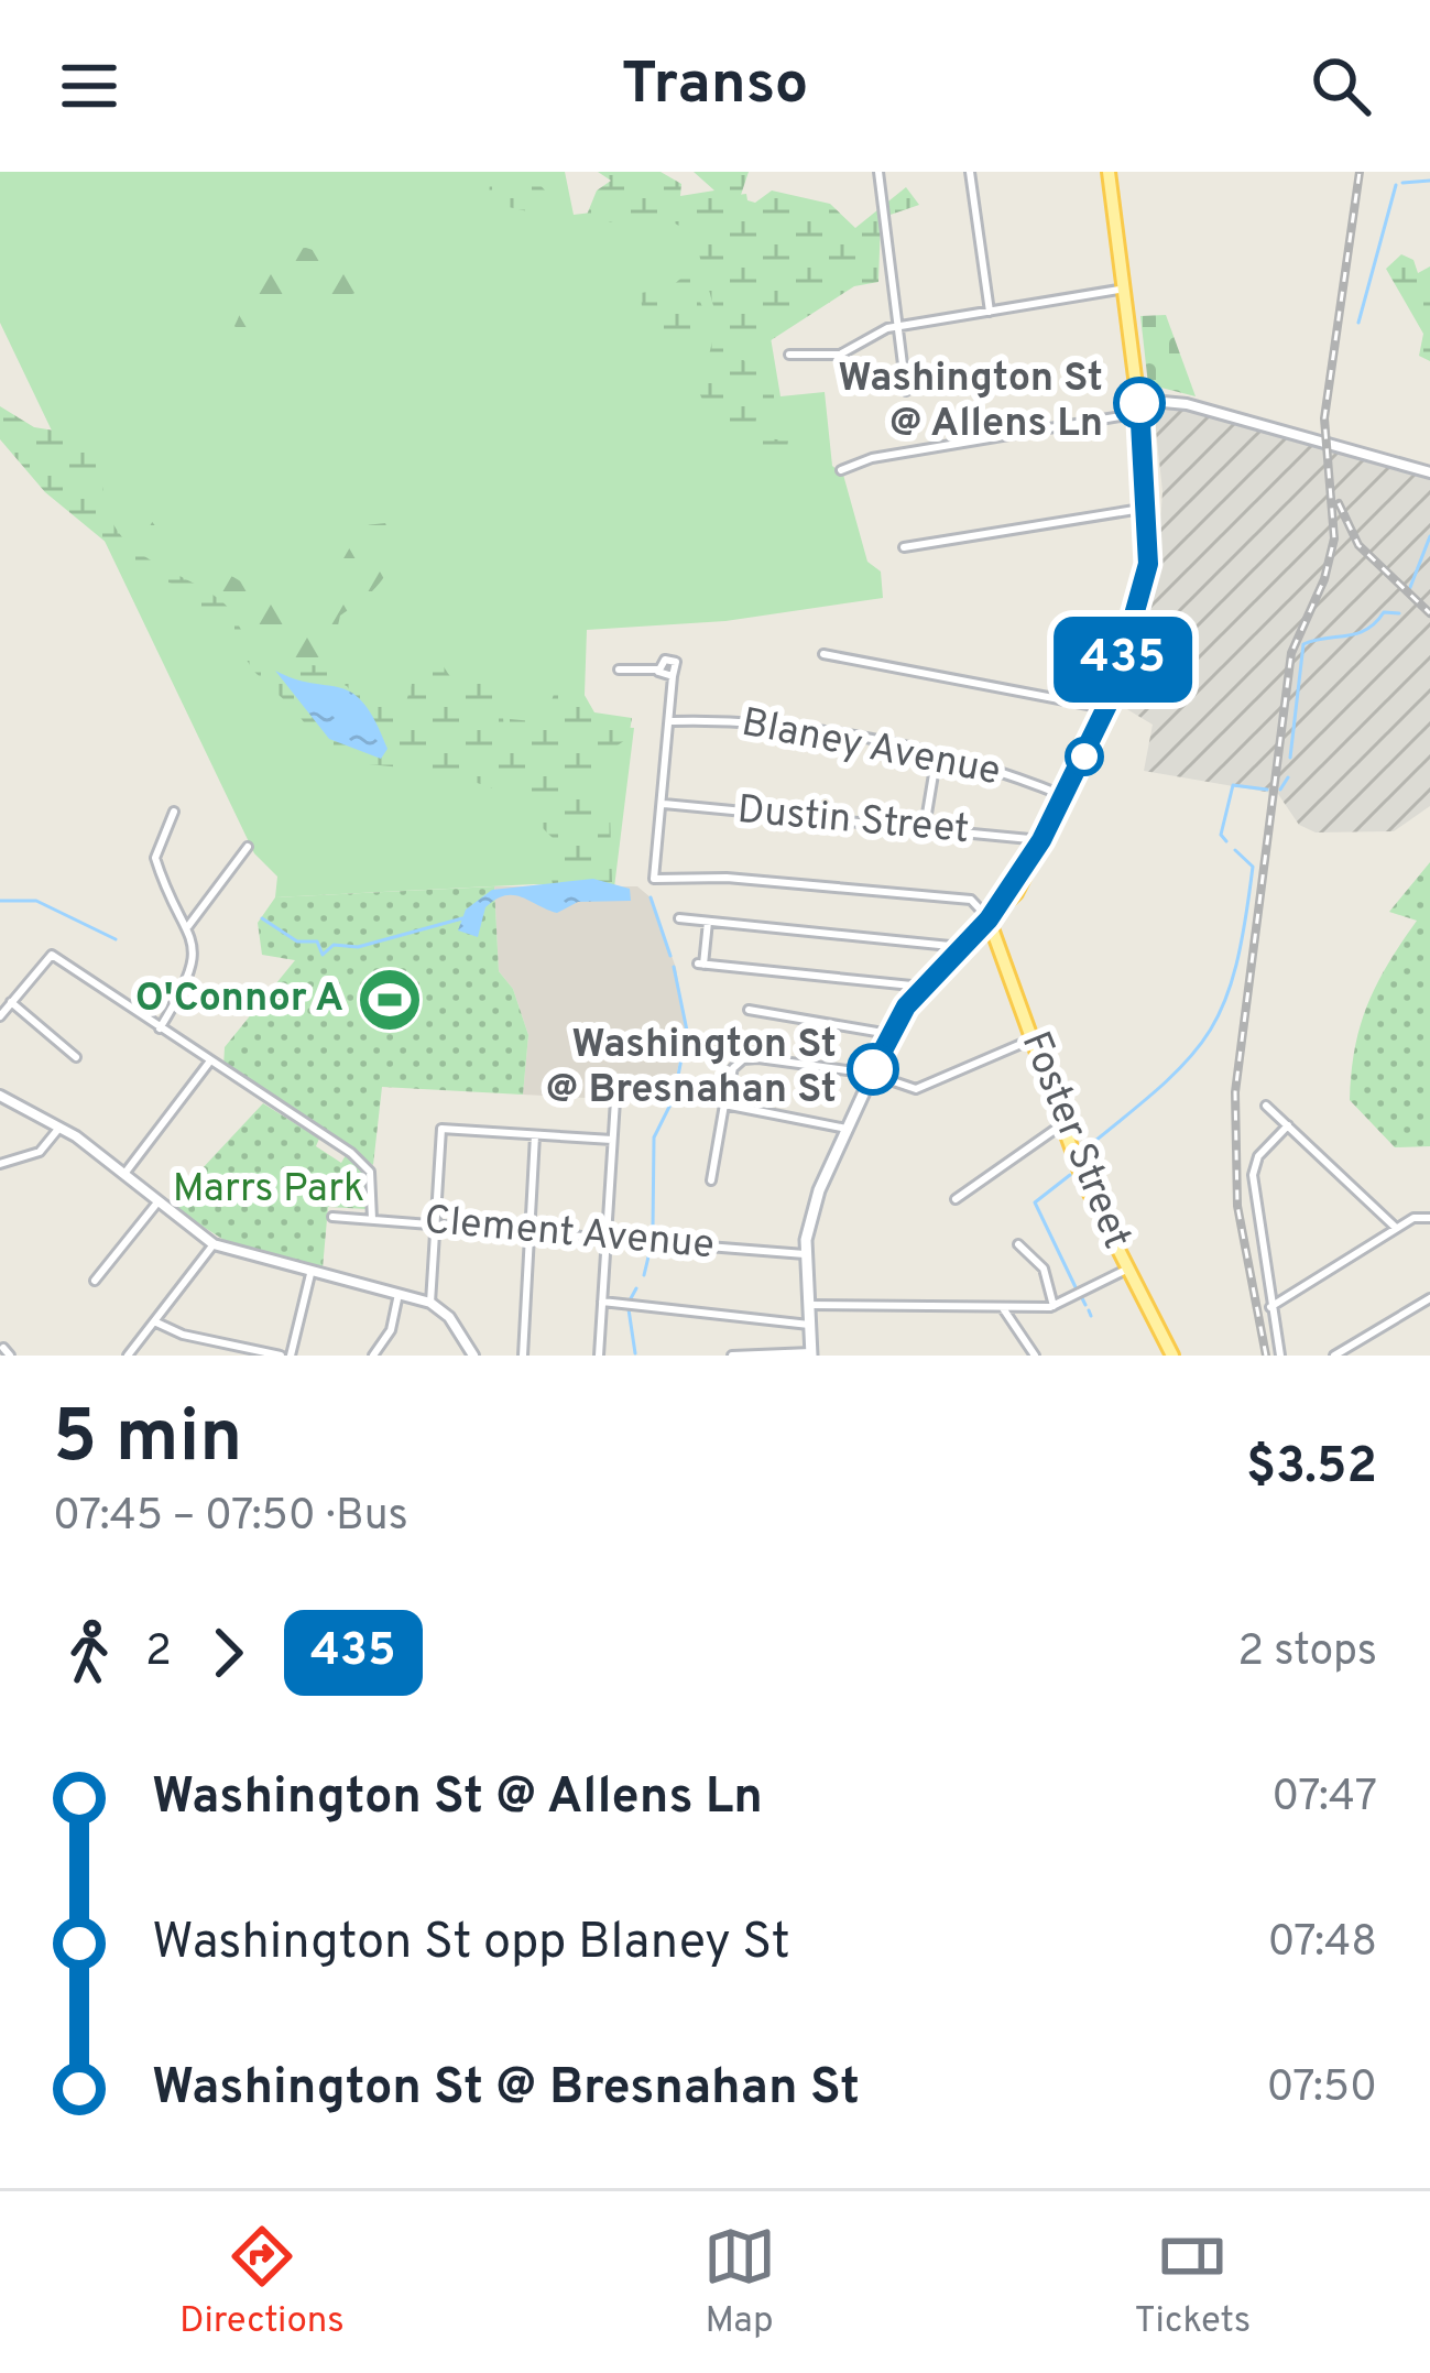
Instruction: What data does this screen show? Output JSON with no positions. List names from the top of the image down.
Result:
{
  "streets": {
    "main road": ["Foster Street"],
    "street": ["Blaney Avenue", "Dustin Street", "Clement Avenue"]
  },
  "parks": ["Marrs Park"],
  "places": {
    "other": ["Washington St @ Allens Ln", "Washington St @ Bresnahan St"],
    "sports": ["O'Connor A"]
  },
  "lines": ["bus line 435"],
  "page": {
    "header": "Transo",
    "on_map": "435",
    "heading": ["5 min", "07:45 – 07:50 · Bus", "$3.52"],
    "legs": ["2", "435", "2 stops"],
    "list": [
      {
        "name": "Washington St @ Allens Ln",
        "value": "07:47"
      },
      {
        "name": "Washington St opp Blaney St",
        "value": "07:48"
      },
      {
        "name": "Washington St @ Bresnahan St",
        "value": "07:50"
      }
    ],
    "tabs": ["Directions", "Map", "Tickets"]
  }
}
